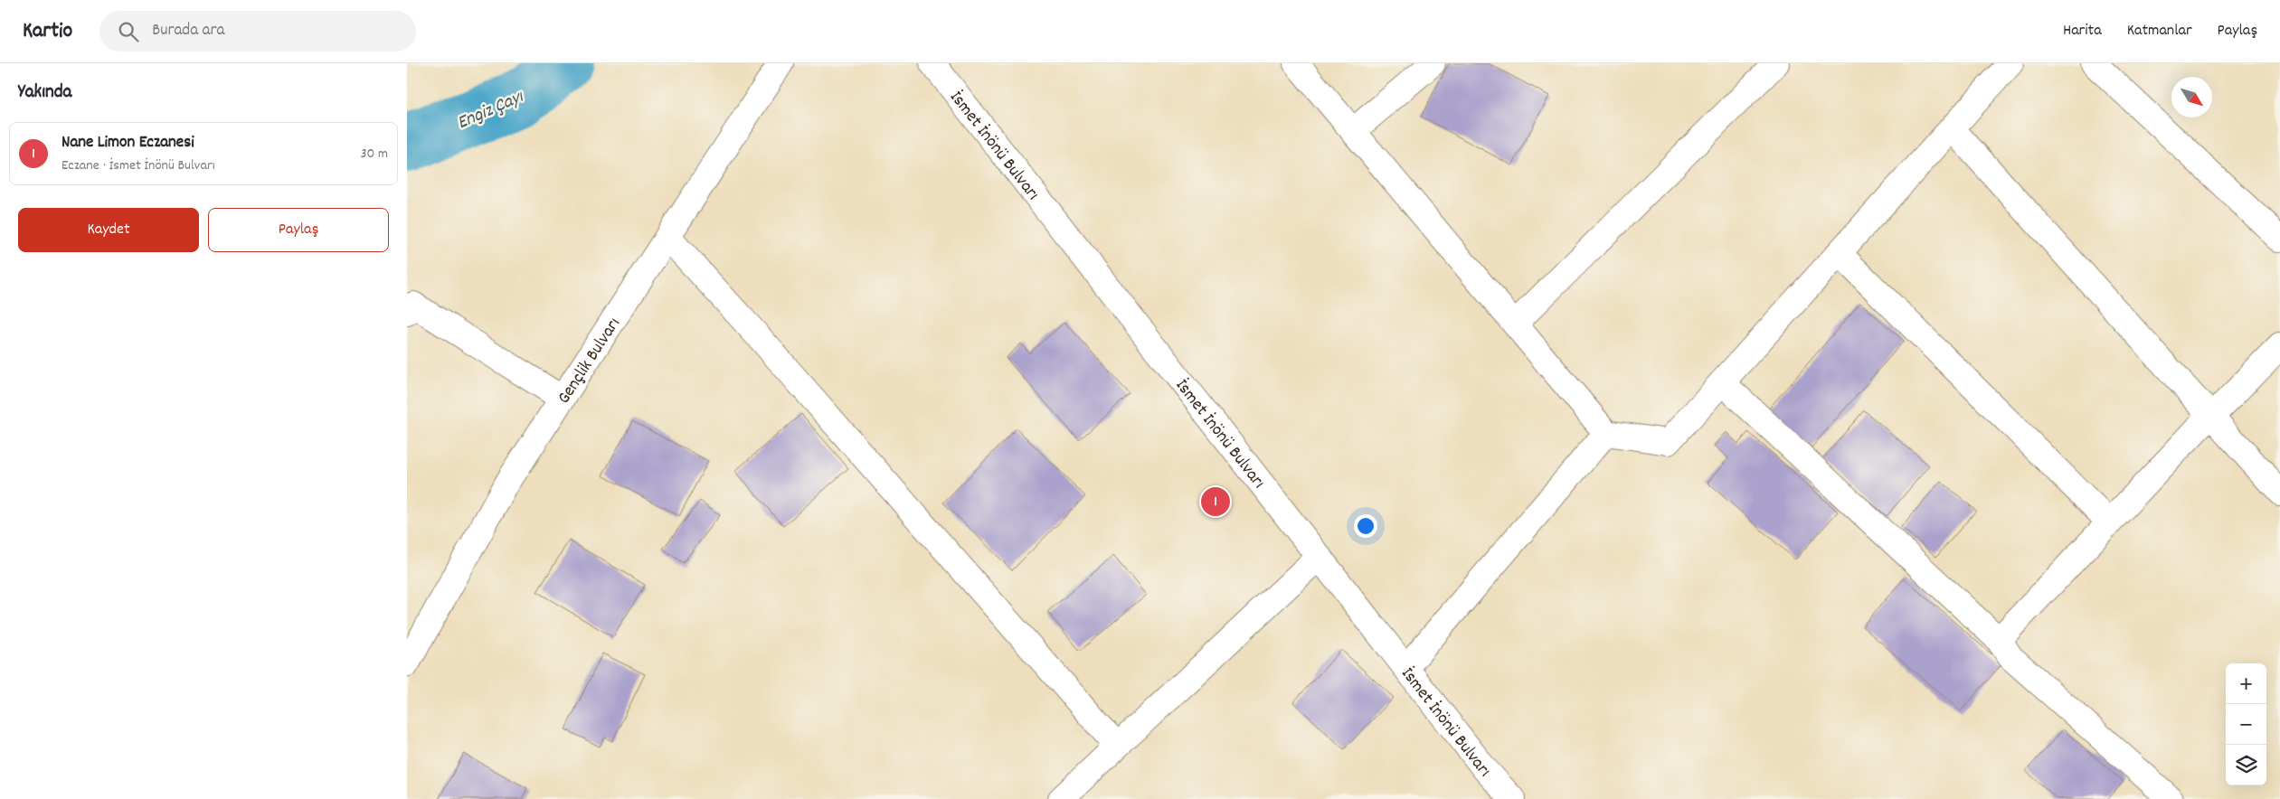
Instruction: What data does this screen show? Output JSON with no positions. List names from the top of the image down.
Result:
{
  "streets": {
    "street": ["İsmet İnönü Bulvarı", "Gençlik Bulvarı"]
  },
  "water": ["Engiz Çayı"],
  "north": "bottom right",
  "page": {
    "header": "Kartio",
    "search": "Burada ara",
    "nav": ["Harita", "Katmanlar", "Paylaş"],
    "heading": "Yakında",
    "list": [
      {
        "mark": "1",
        "name": "Nane Limon Eczanesi",
        "note": "Eczane · İsmet İnönü Bulvarı",
        "value": "30 m"
      }
    ],
    "buttons": ["Kaydet", "Paylaş"],
    "pins": "1",
    "map_buttons": ["+", "−"]
  }
}
